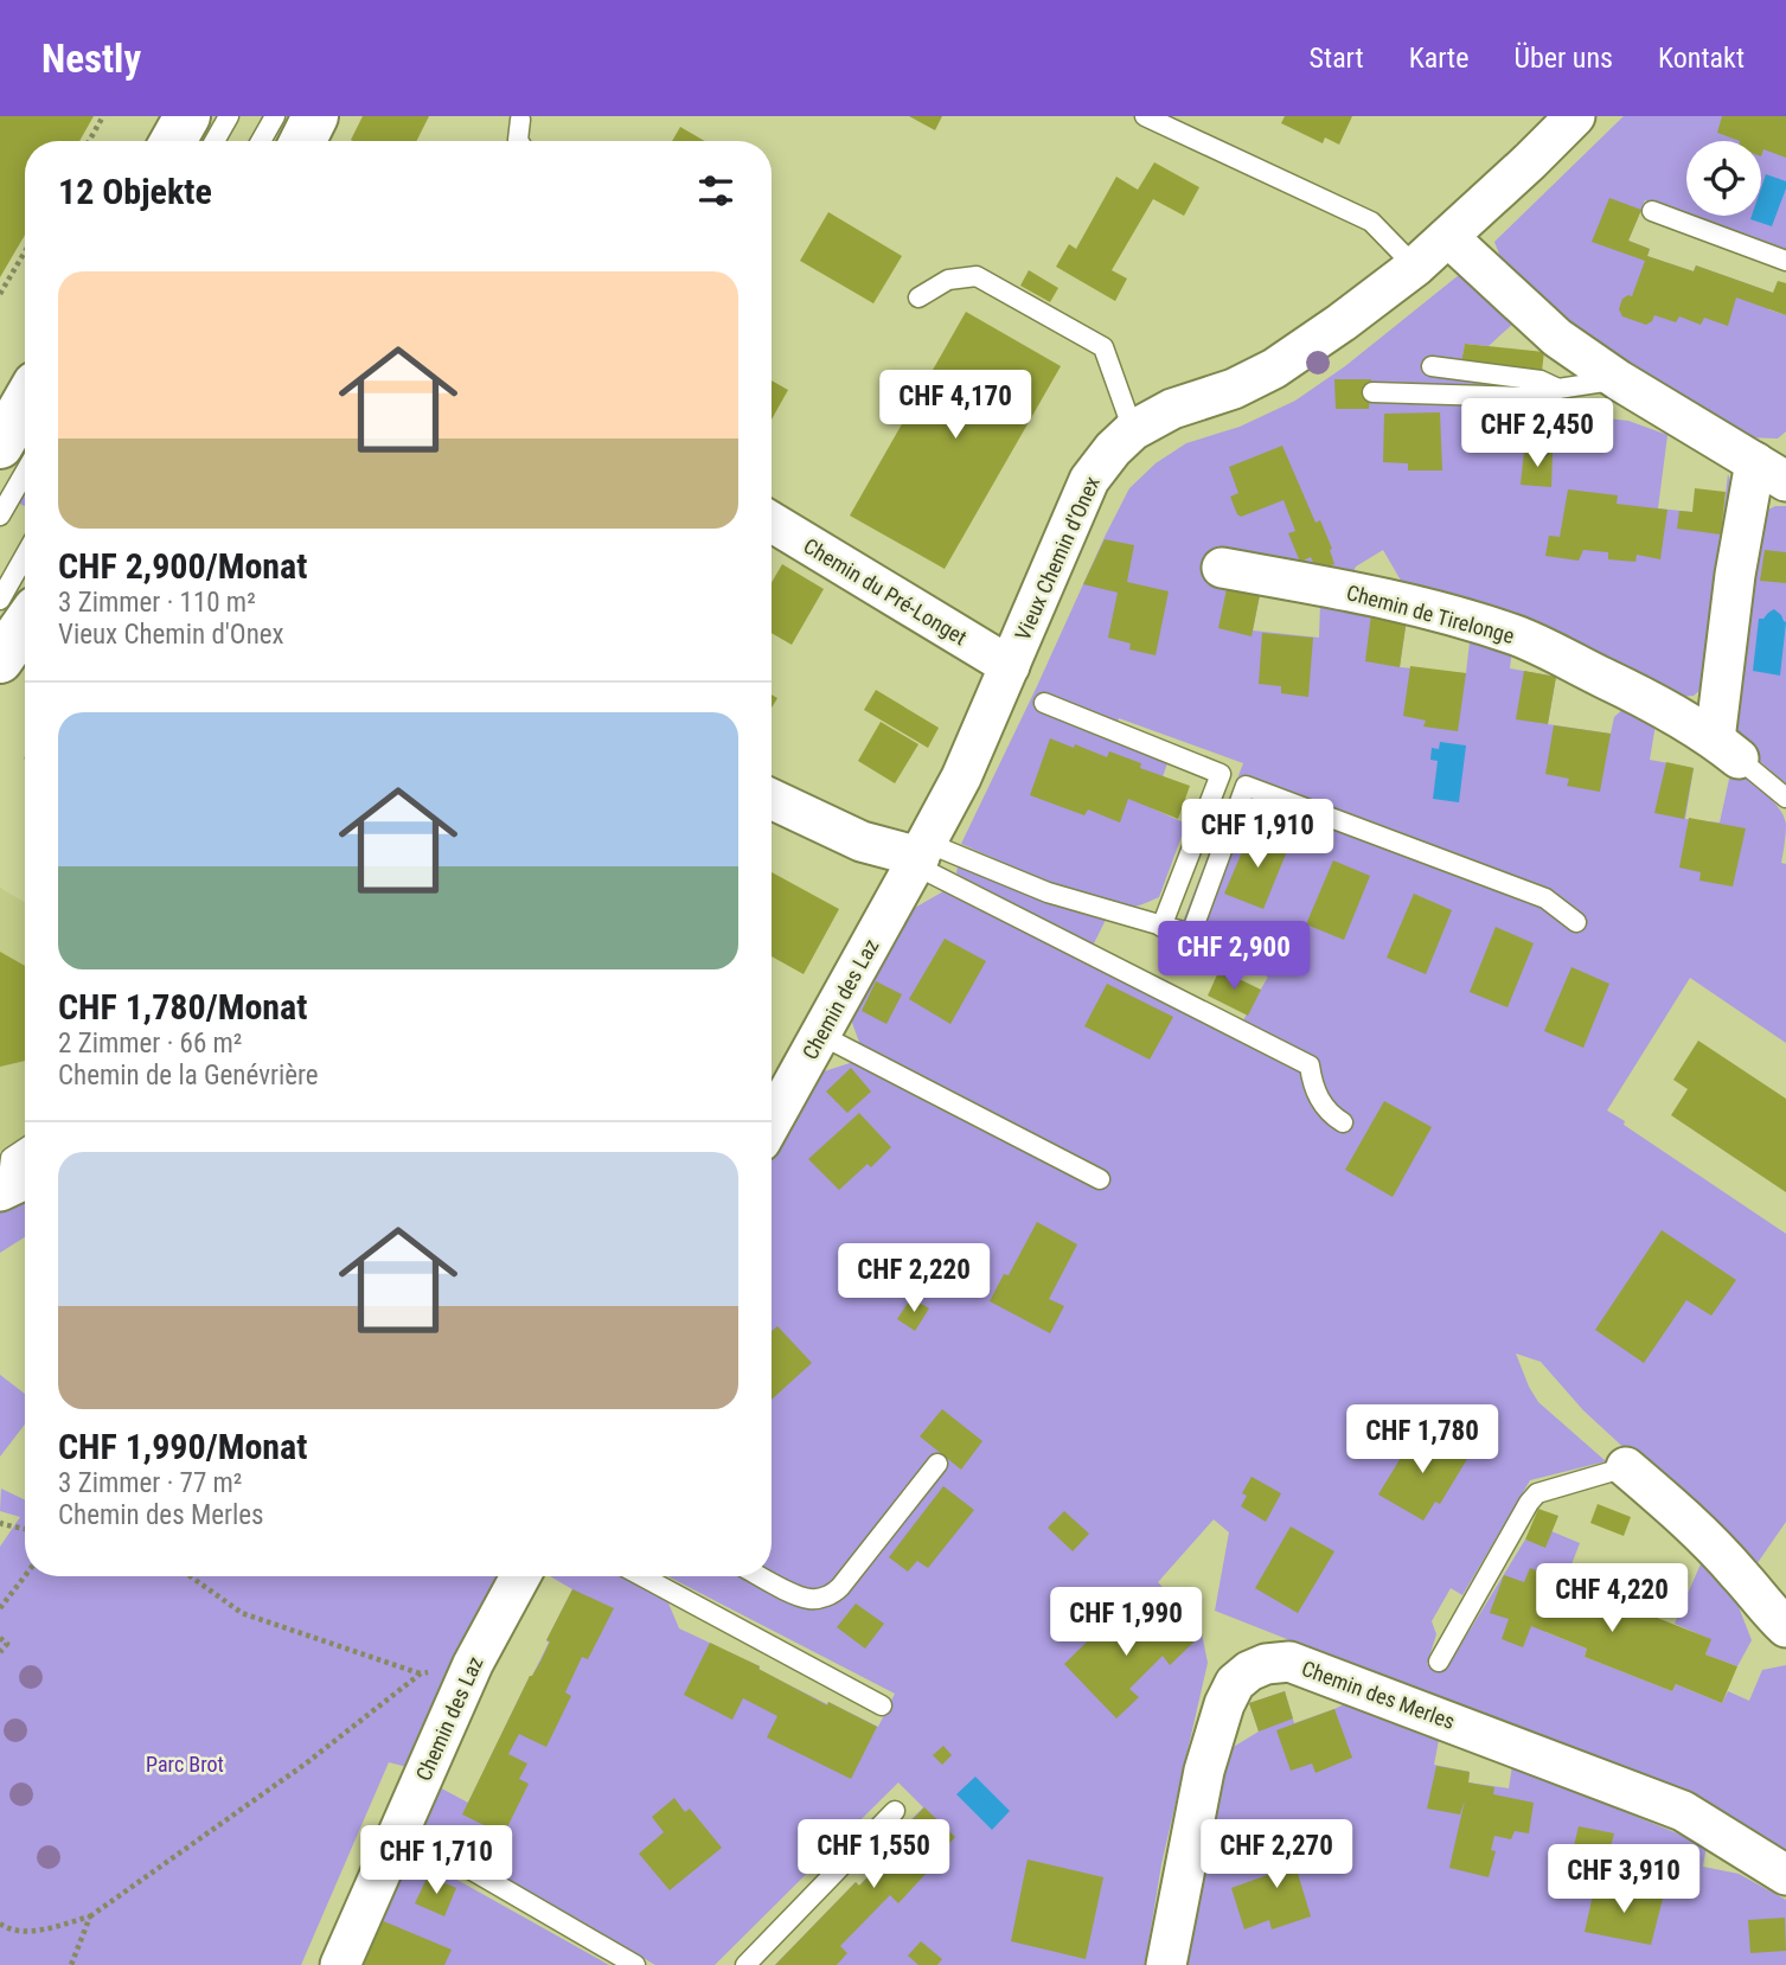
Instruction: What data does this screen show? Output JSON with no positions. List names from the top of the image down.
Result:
{
  "streets": {
    "street": [
      "Vieux Chemin d'Onex",
      "Chemin du Pré-Longet",
      "Chemin de Tirelonge",
      "Chemin des Laz",
      "Chemin des Merles"
    ]
  },
  "crossings": [
    ["Vieux Chemin d'Onex", "Chemin du Pré-Longet"],
    ["Vieux Chemin d'Onex", "Chemin des Laz"]
  ],
  "parks": ["Parc Brot"],
  "page": {
    "header": "Nestly",
    "nav": [
      "Start",
      "Karte",
      "Über uns",
      "Kontakt"
    ],
    "heading": "12 Objekte",
    "list": [
      {
        "name": "CHF 2,900/Monat",
        "note": "3 Zimmer · 110 m² · Vieux Chemin d'Onex"
      },
      {
        "name": "CHF 1,780/Monat",
        "note": "2 Zimmer · 66 m² · Chemin de la Genévrière"
      },
      {
        "name": "CHF 1,990/Monat",
        "note": "3 Zimmer · 77 m² · Chemin des Merles"
      }
    ],
    "price": [
      "CHF 4,170",
      "CHF 2,450",
      "CHF 1,910",
      "CHF 2,900",
      "CHF 2,220",
      "CHF 1,780",
      "CHF 4,220",
      "CHF 1,990",
      "CHF 1,550",
      "CHF 2,270",
      "CHF 1,710",
      "CHF 3,910"
    ]
  }
}
